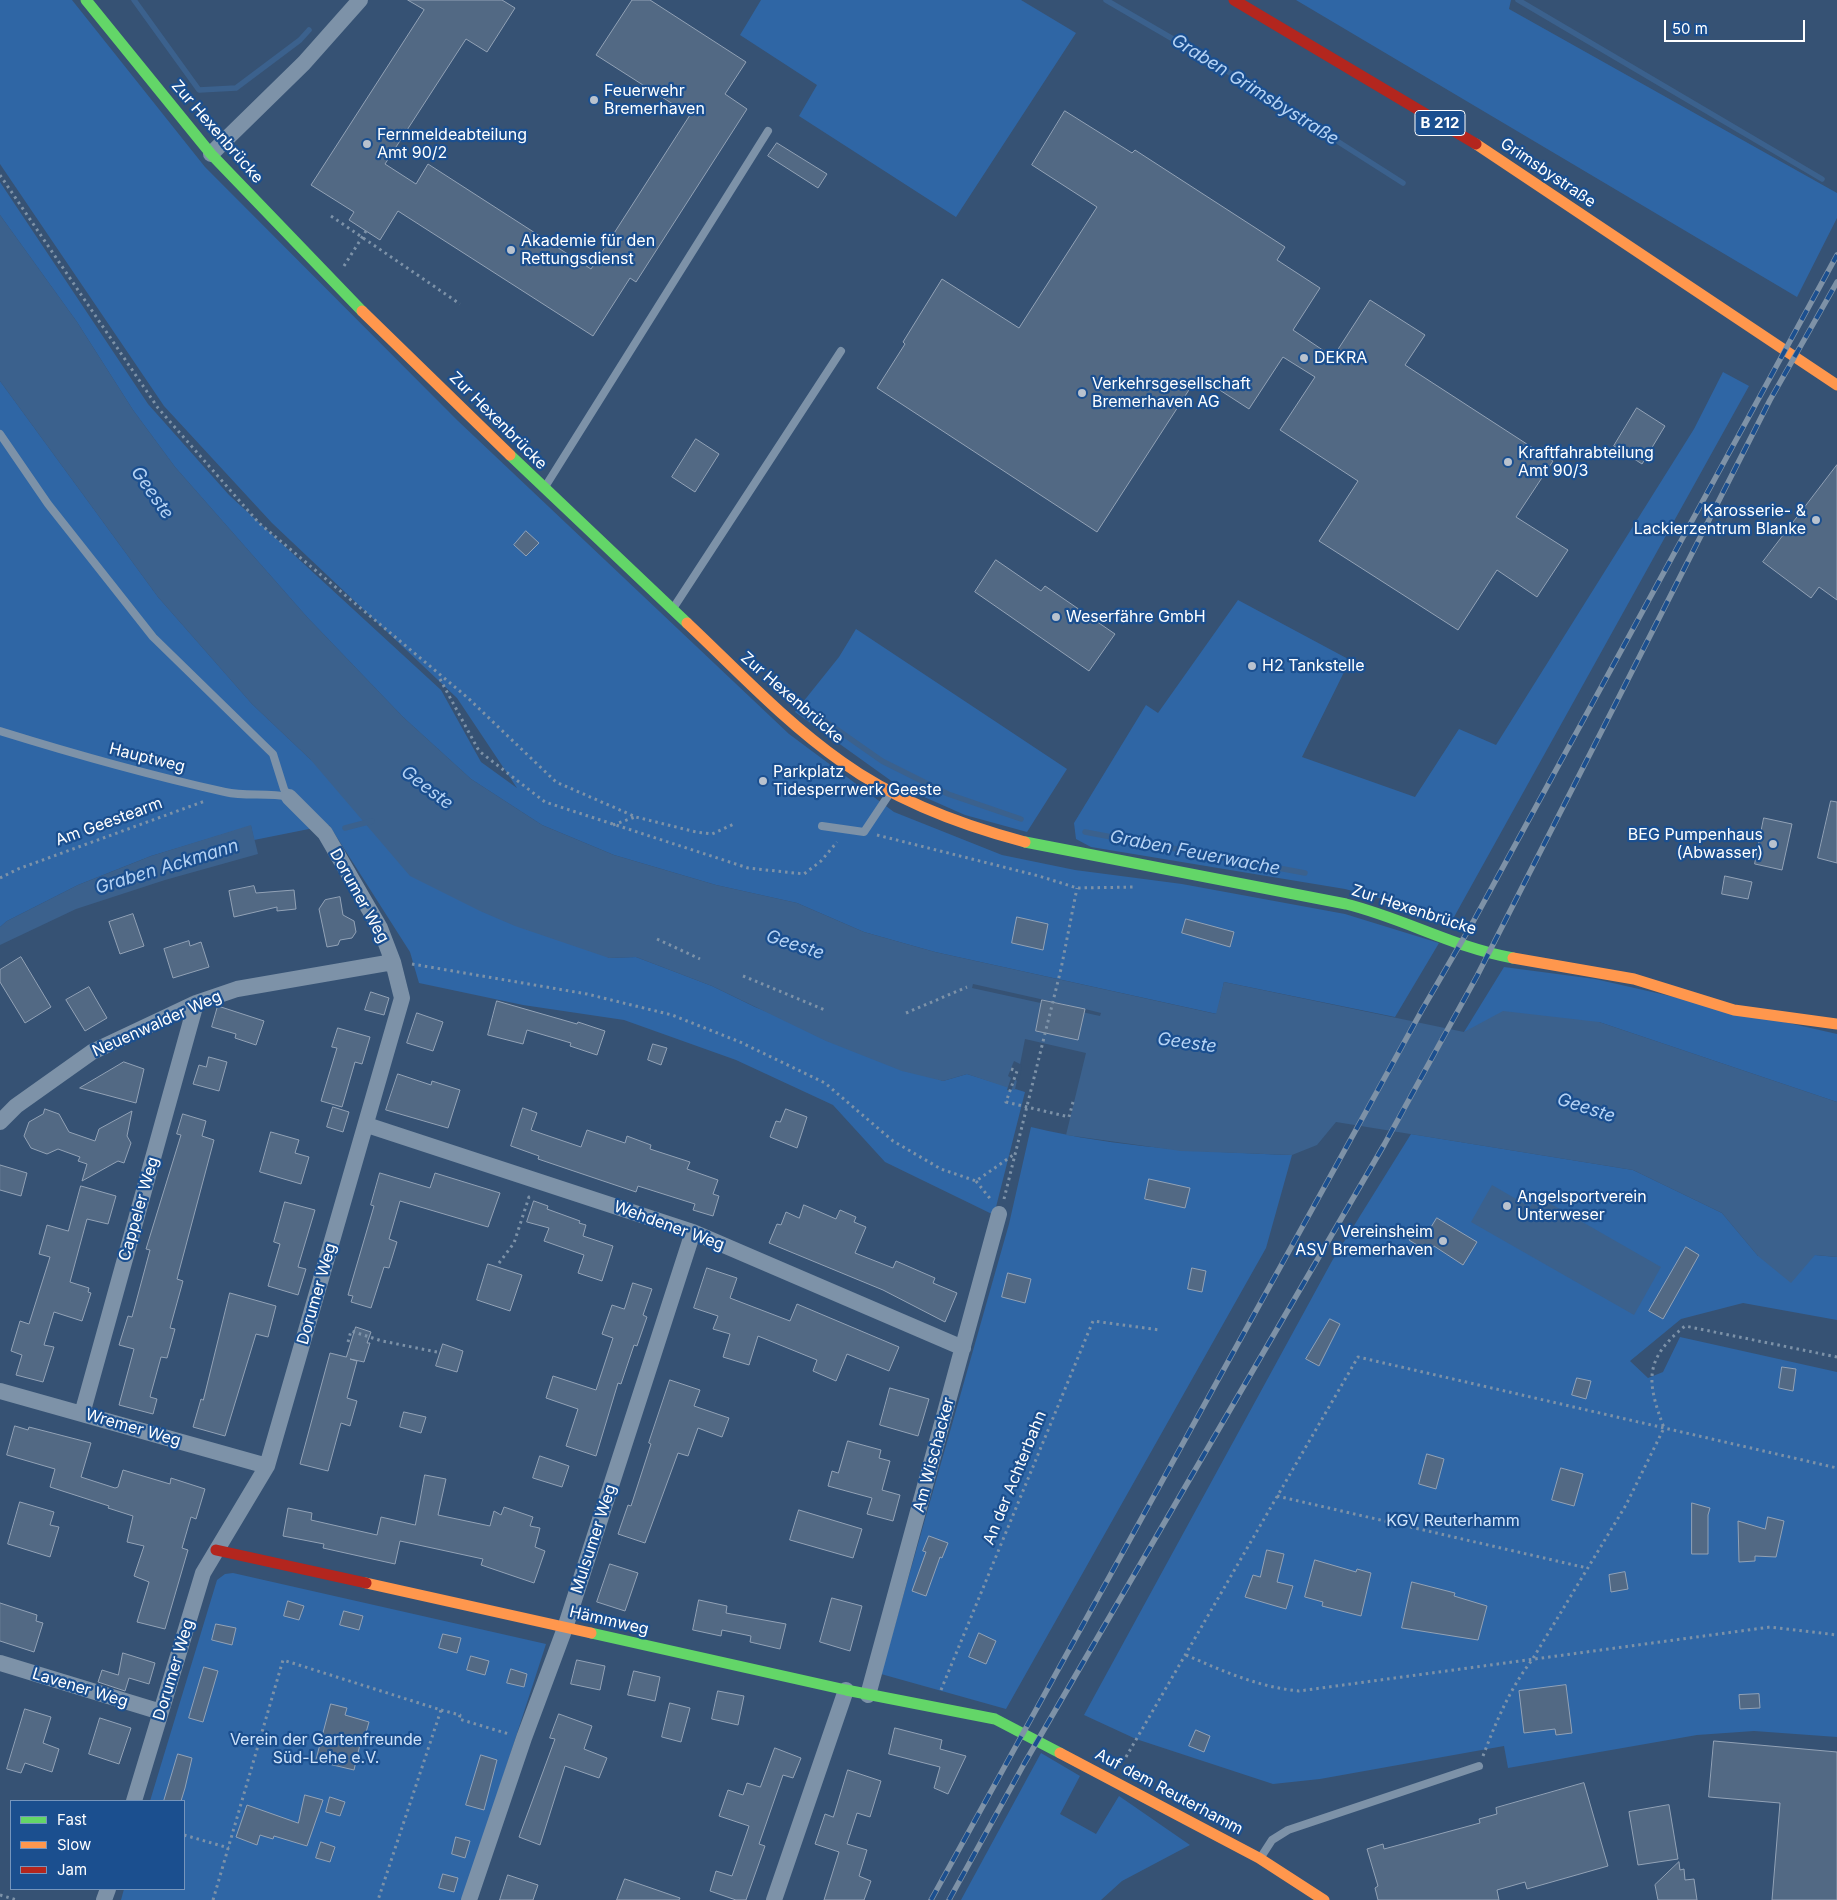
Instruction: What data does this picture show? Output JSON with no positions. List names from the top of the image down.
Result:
{
  "streets": {
    "main road": [
      "B 212",
      "Zur Hexenbrücke",
      "Grimsbystraße",
      "Hämmweg",
      "Auf dem Reuterhamm"
    ],
    "street": [
      "Dorumer Weg",
      "Neuenwalder Weg",
      "Cappeler Weg",
      "Wehdener Weg",
      "Wremer Weg",
      "Am Wischacker",
      "Mulsumer Weg",
      "Lavener Weg"
    ],
    "lane": ["Hauptweg"],
    "path": ["Am Geestearm", "An der Achterbahn"]
  },
  "crossings": [
    ["Hauptweg", "Am Geestearm"],
    ["Hauptweg", "Dorumer Weg"],
    ["Dorumer Weg", "Neuenwalder Weg"],
    ["Dorumer Weg", "Wehdener Weg"],
    ["Dorumer Weg", "Wremer Weg"],
    ["Dorumer Weg", "Hämmweg"],
    ["Dorumer Weg", "Lavener Weg"],
    ["Neuenwalder Weg", "Cappeler Weg"],
    ["Cappeler Weg", "Wremer Weg"],
    ["Wehdener Weg", "Am Wischacker"],
    ["Wehdener Weg", "Mulsumer Weg"],
    ["Am Wischacker", "Hämmweg"],
    ["An der Achterbahn", "Hämmweg"],
    ["Mulsumer Weg", "Hämmweg"],
    ["Hämmweg", "Auf dem Reuterhamm"]
  ],
  "water": [
    "Graben Grimsbystraße",
    "Geeste",
    "Graben Feuerwache",
    "Graben Ackmann"
  ],
  "parks": ["KGV Reuterhamm", "Verein der Gartenfreunde Süd-Lehe e.V."],
  "places": [
    "Feuerwehr Bremerhaven",
    "Fernmeldeabteilung Amt 90/2",
    "Akademie für den Rettungsdienst",
    "DEKRA",
    "Verkehrsgesellschaft Bremerhaven AG",
    "Kraftfahrabteilung Amt 90/3",
    "Karosserie- & Lackierzentrum Blanke",
    "Weserfähre GmbH",
    "H2 Tankstelle",
    "Parkplatz Tidesperrwerk Geeste",
    "BEG Pumpenhaus (Abwasser)",
    "Angelsportverein Unterweser",
    "Vereinsheim ASV Bremerhaven"
  ],
  "legend": ["Fast", "Slow", "Jam"],
  "scale_bar": "50 m"
}
